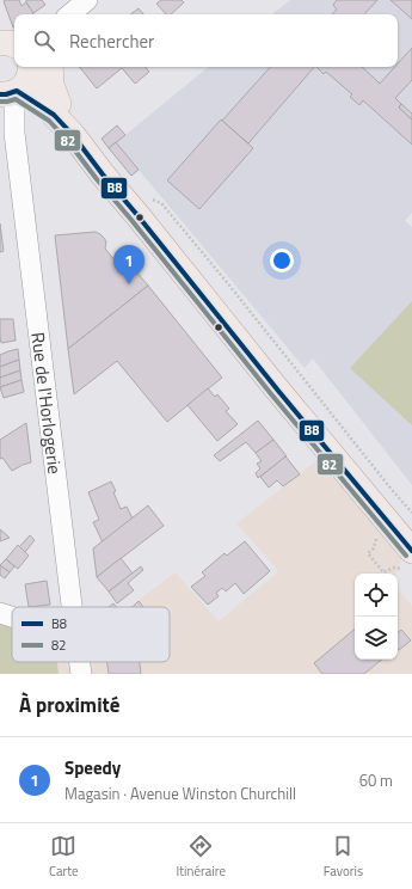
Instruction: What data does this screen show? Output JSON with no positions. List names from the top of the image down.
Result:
{
  "streets": {
    "street": ["Rue de l'Horlogerie"]
  },
  "lines": ["transit line B8", "transit line 82"],
  "legend": ["B8", "82"],
  "page": {
    "search": "Rechercher",
    "pins": "1",
    "heading": "À proximité",
    "list": [
      {
        "mark": "1",
        "name": "Speedy",
        "note": "Magasin · Avenue Winston Churchill",
        "value": "60 m"
      }
    ],
    "nav": ["Carte", "Itinéraire", "Favoris"]
  }
}
